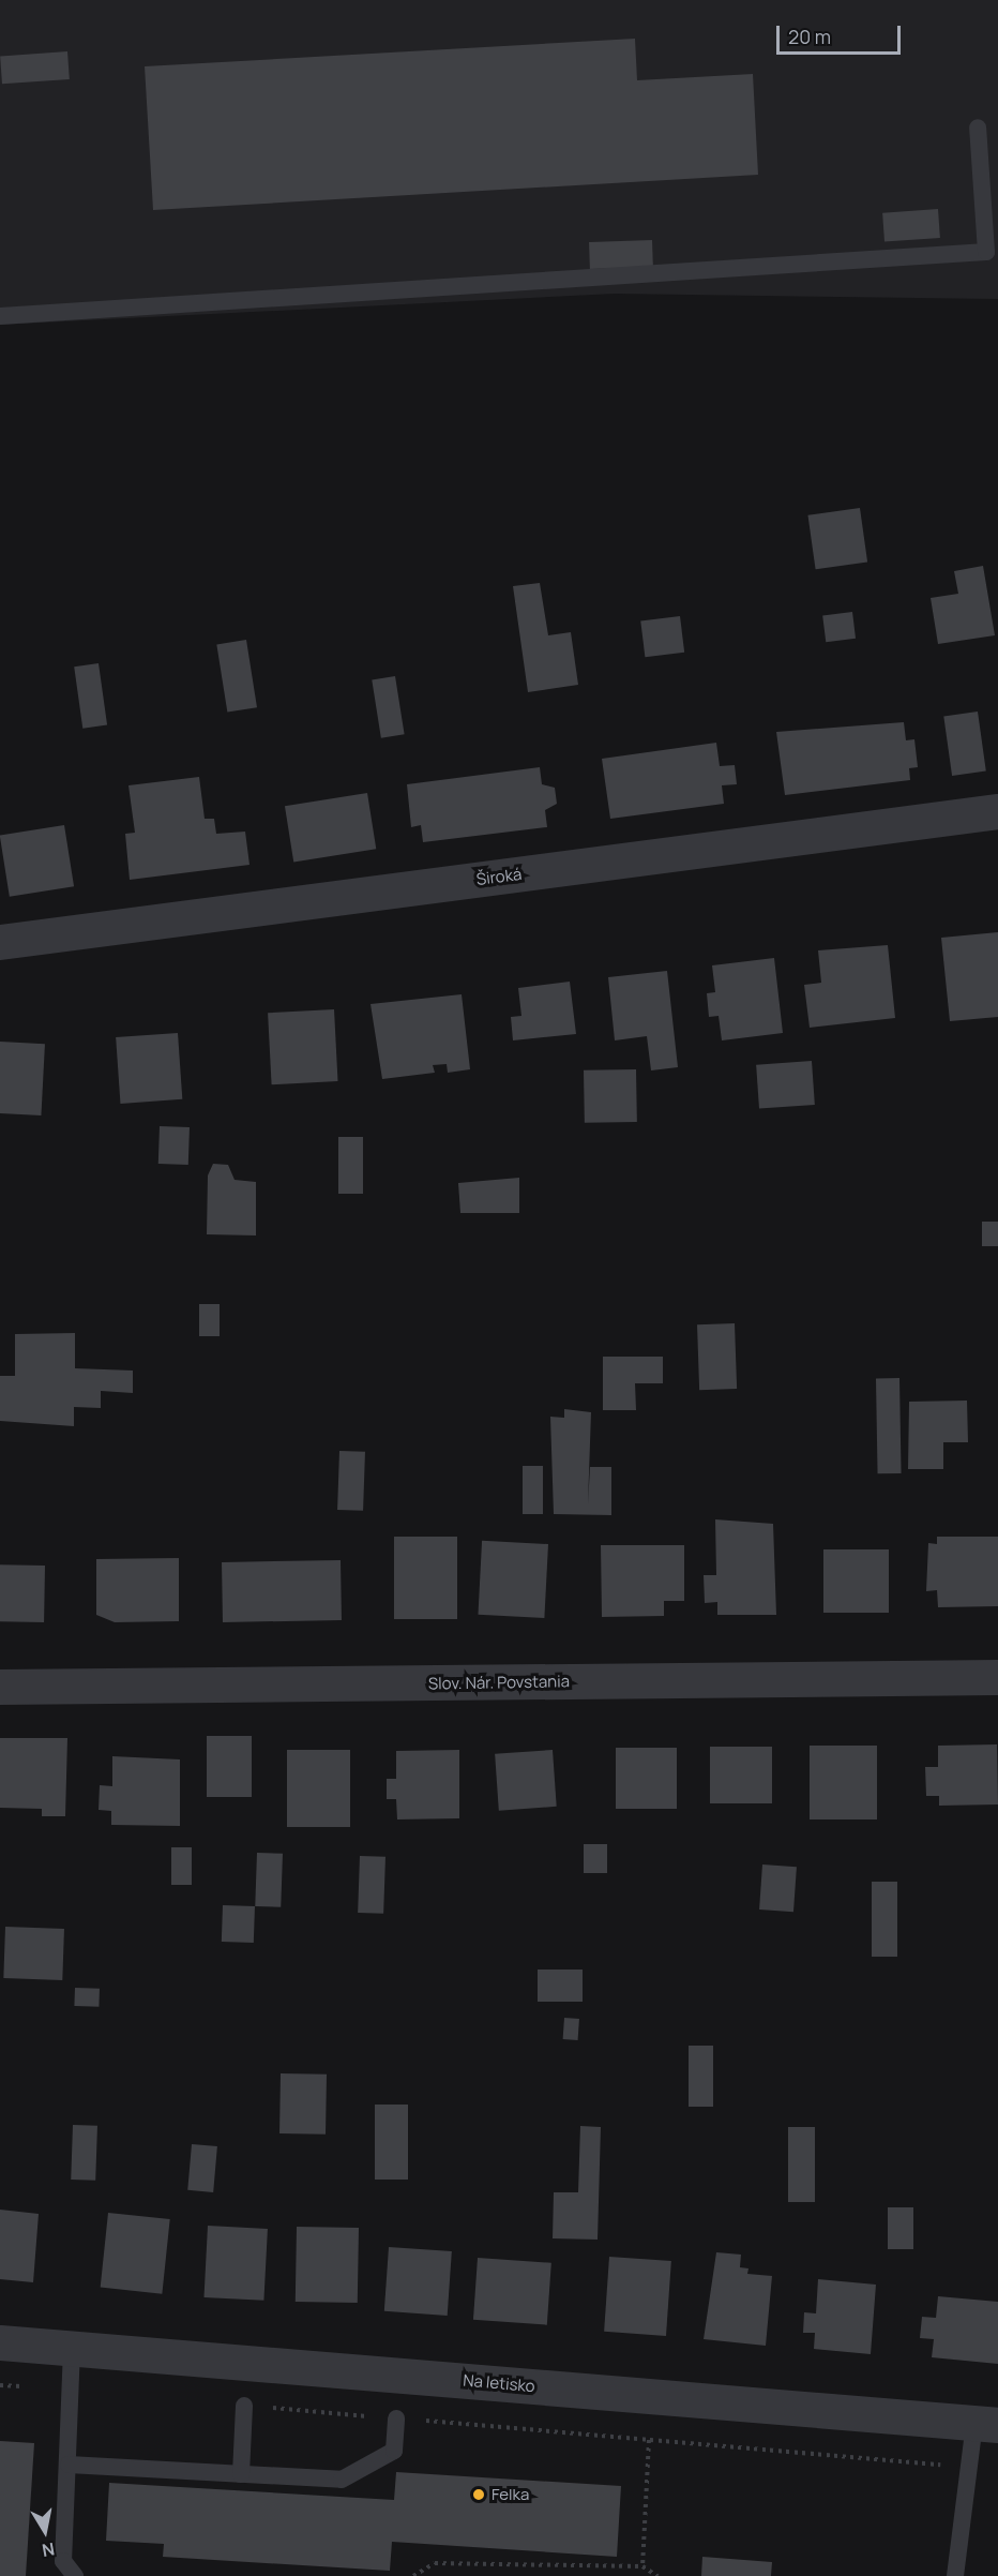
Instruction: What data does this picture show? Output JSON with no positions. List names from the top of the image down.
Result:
{
  "streets": {
    "street": ["Široká", "Slov. Nár. Povstania", "Na letisko"]
  },
  "places": ["Felka"],
  "scale_bar": "20 m",
  "north": "bottom"
}
